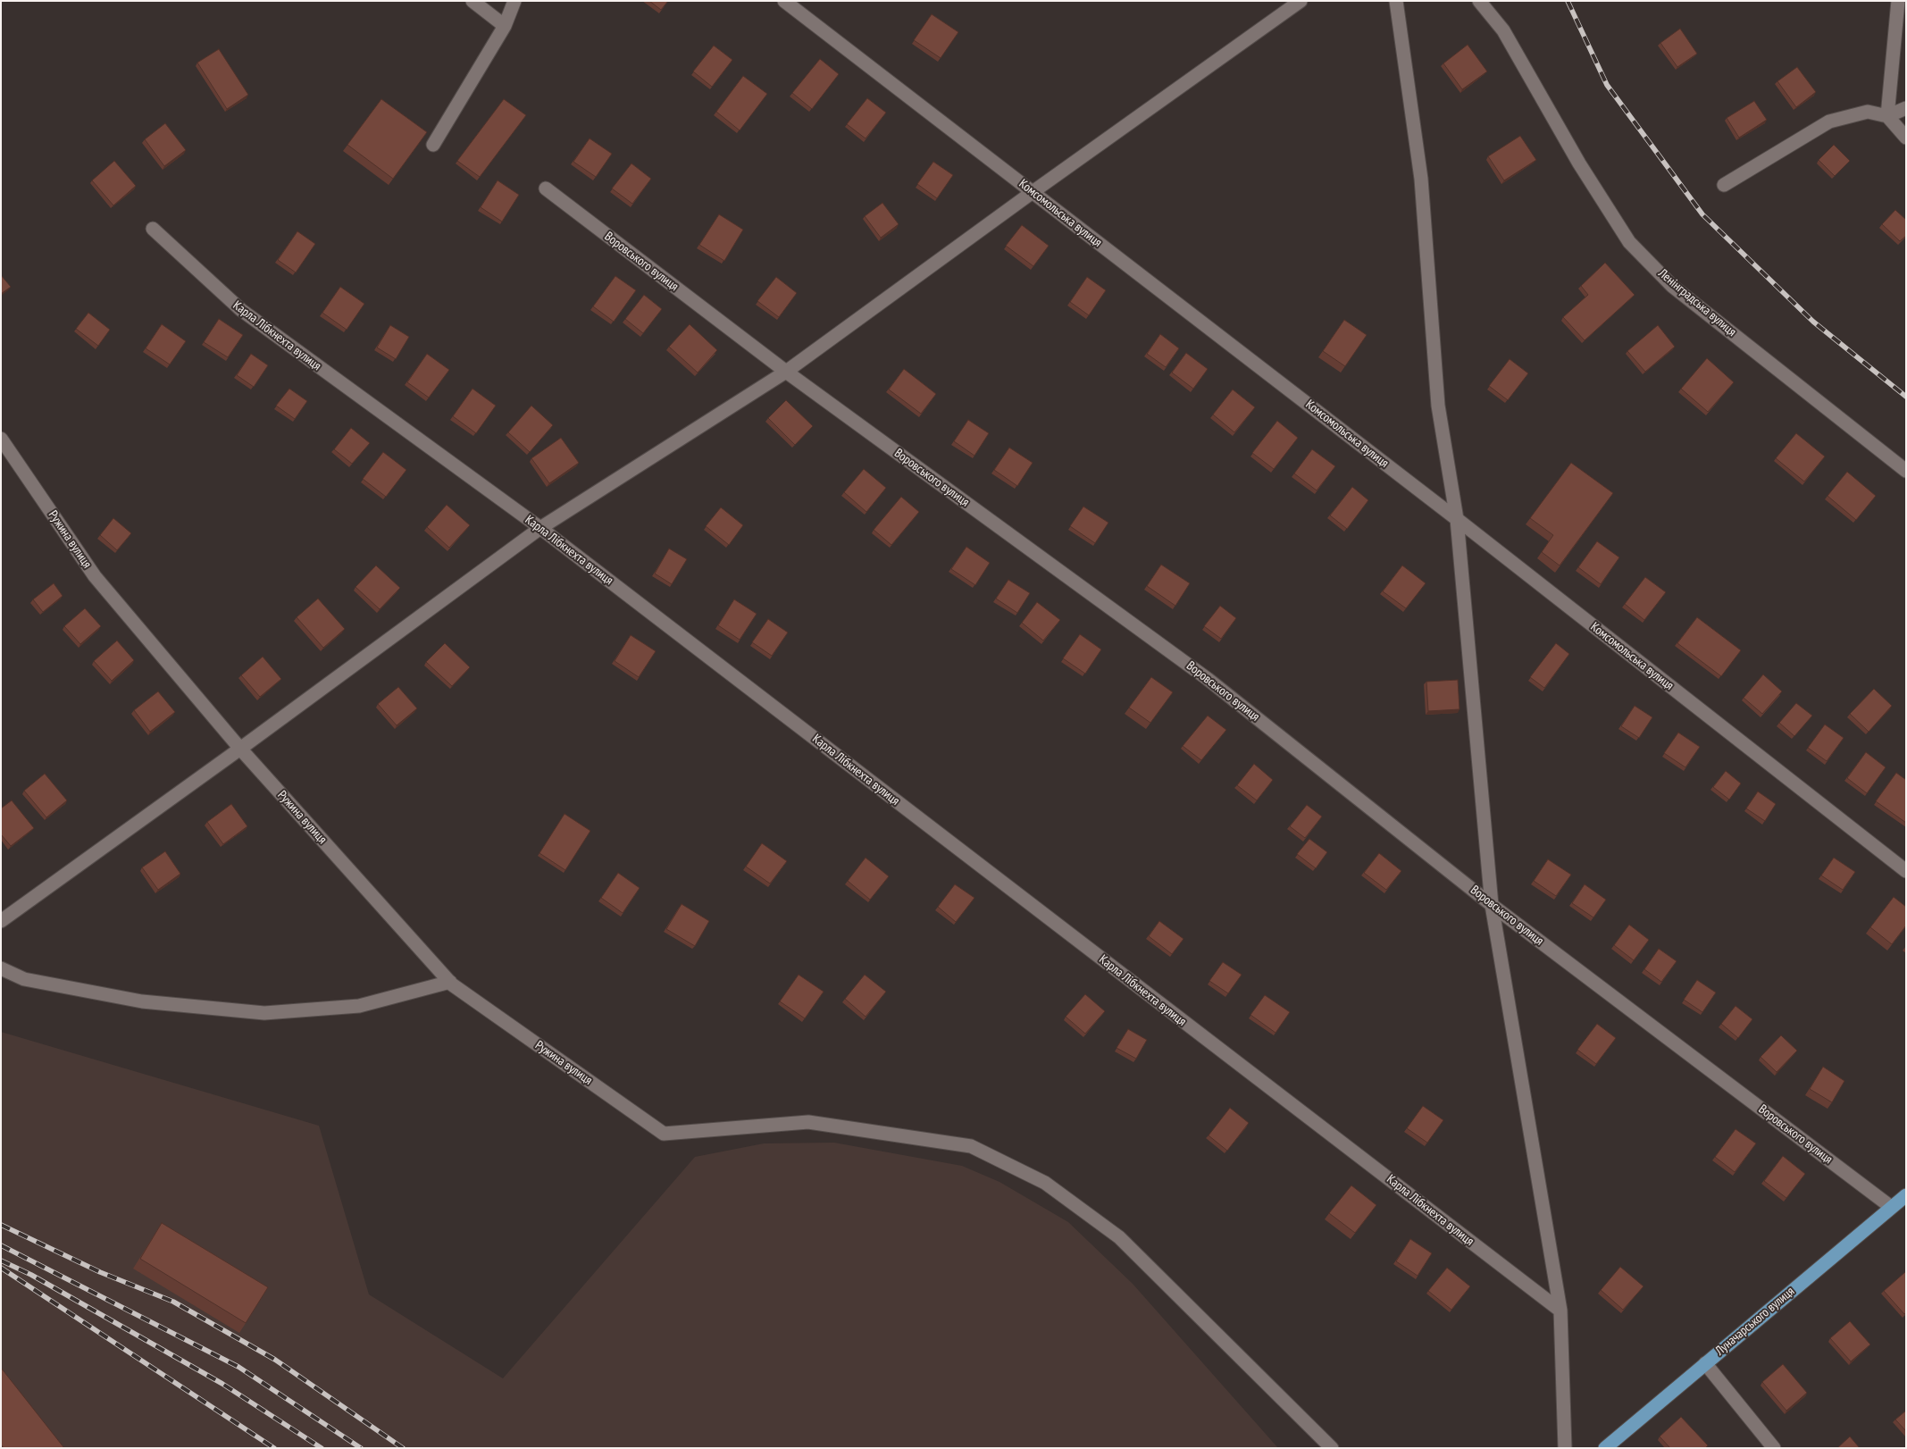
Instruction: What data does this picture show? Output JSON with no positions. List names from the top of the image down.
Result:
{
  "streets": {
    "main road": ["Луначарського вулиця"],
    "street": [
      "Комсомольська вулиця",
      "Воровського вулиця",
      "Ленінградська вулиця",
      "Карла Лібкнехта вулиця",
      "Ружина вулиця"
    ]
  },
  "crossings": [
    ["Воровського вулиця", "Луначарського вулиця"]
  ]
}
